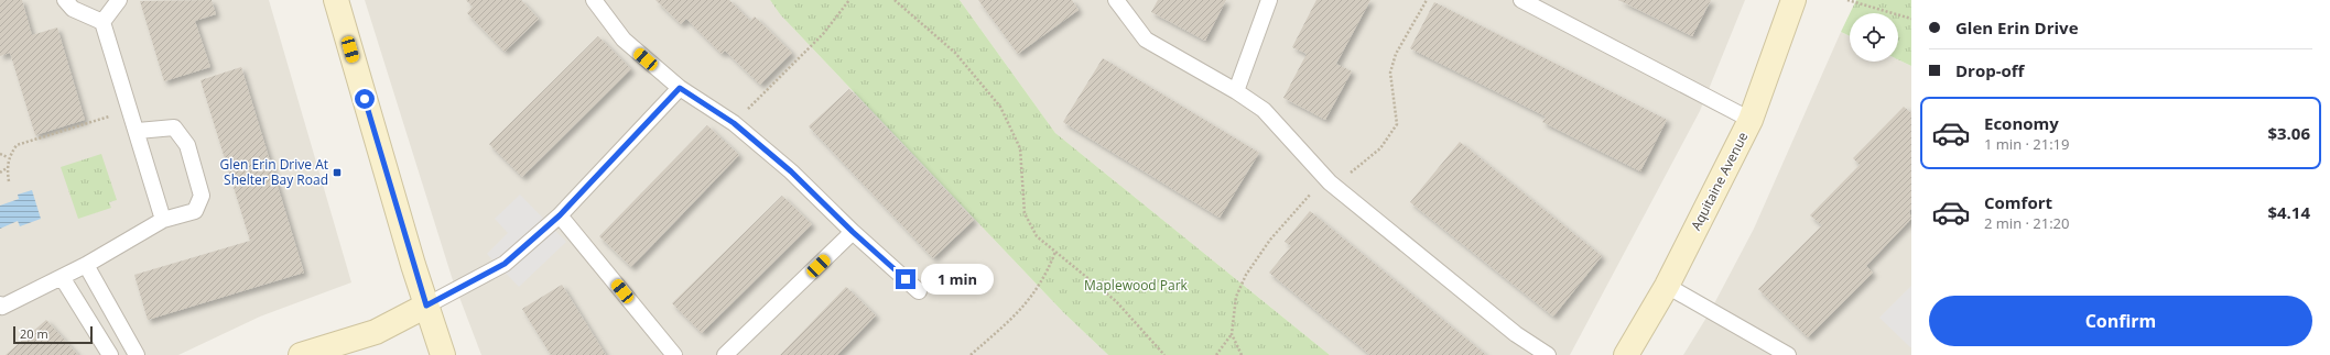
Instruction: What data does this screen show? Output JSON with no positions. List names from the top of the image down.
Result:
{
  "streets": {
    "street": ["Aquitaine Avenue"]
  },
  "parks": ["Maplewood Park"],
  "places": {
    "transit": ["Glen Erin Drive At Shelter Bay Road"]
  },
  "scale_bar": "20 m",
  "page": {
    "banner": ["Glen Erin Drive", "Drop-off"],
    "list": [
      {
        "name": "Economy",
        "note": "1 min · 21:19",
        "value": "$3.06"
      },
      {
        "name": "Comfort",
        "note": "2 min · 21:20",
        "value": "$4.14"
      }
    ],
    "bubble": "1 min",
    "buttons": "Confirm",
    "scale": "20 m"
  }
}
